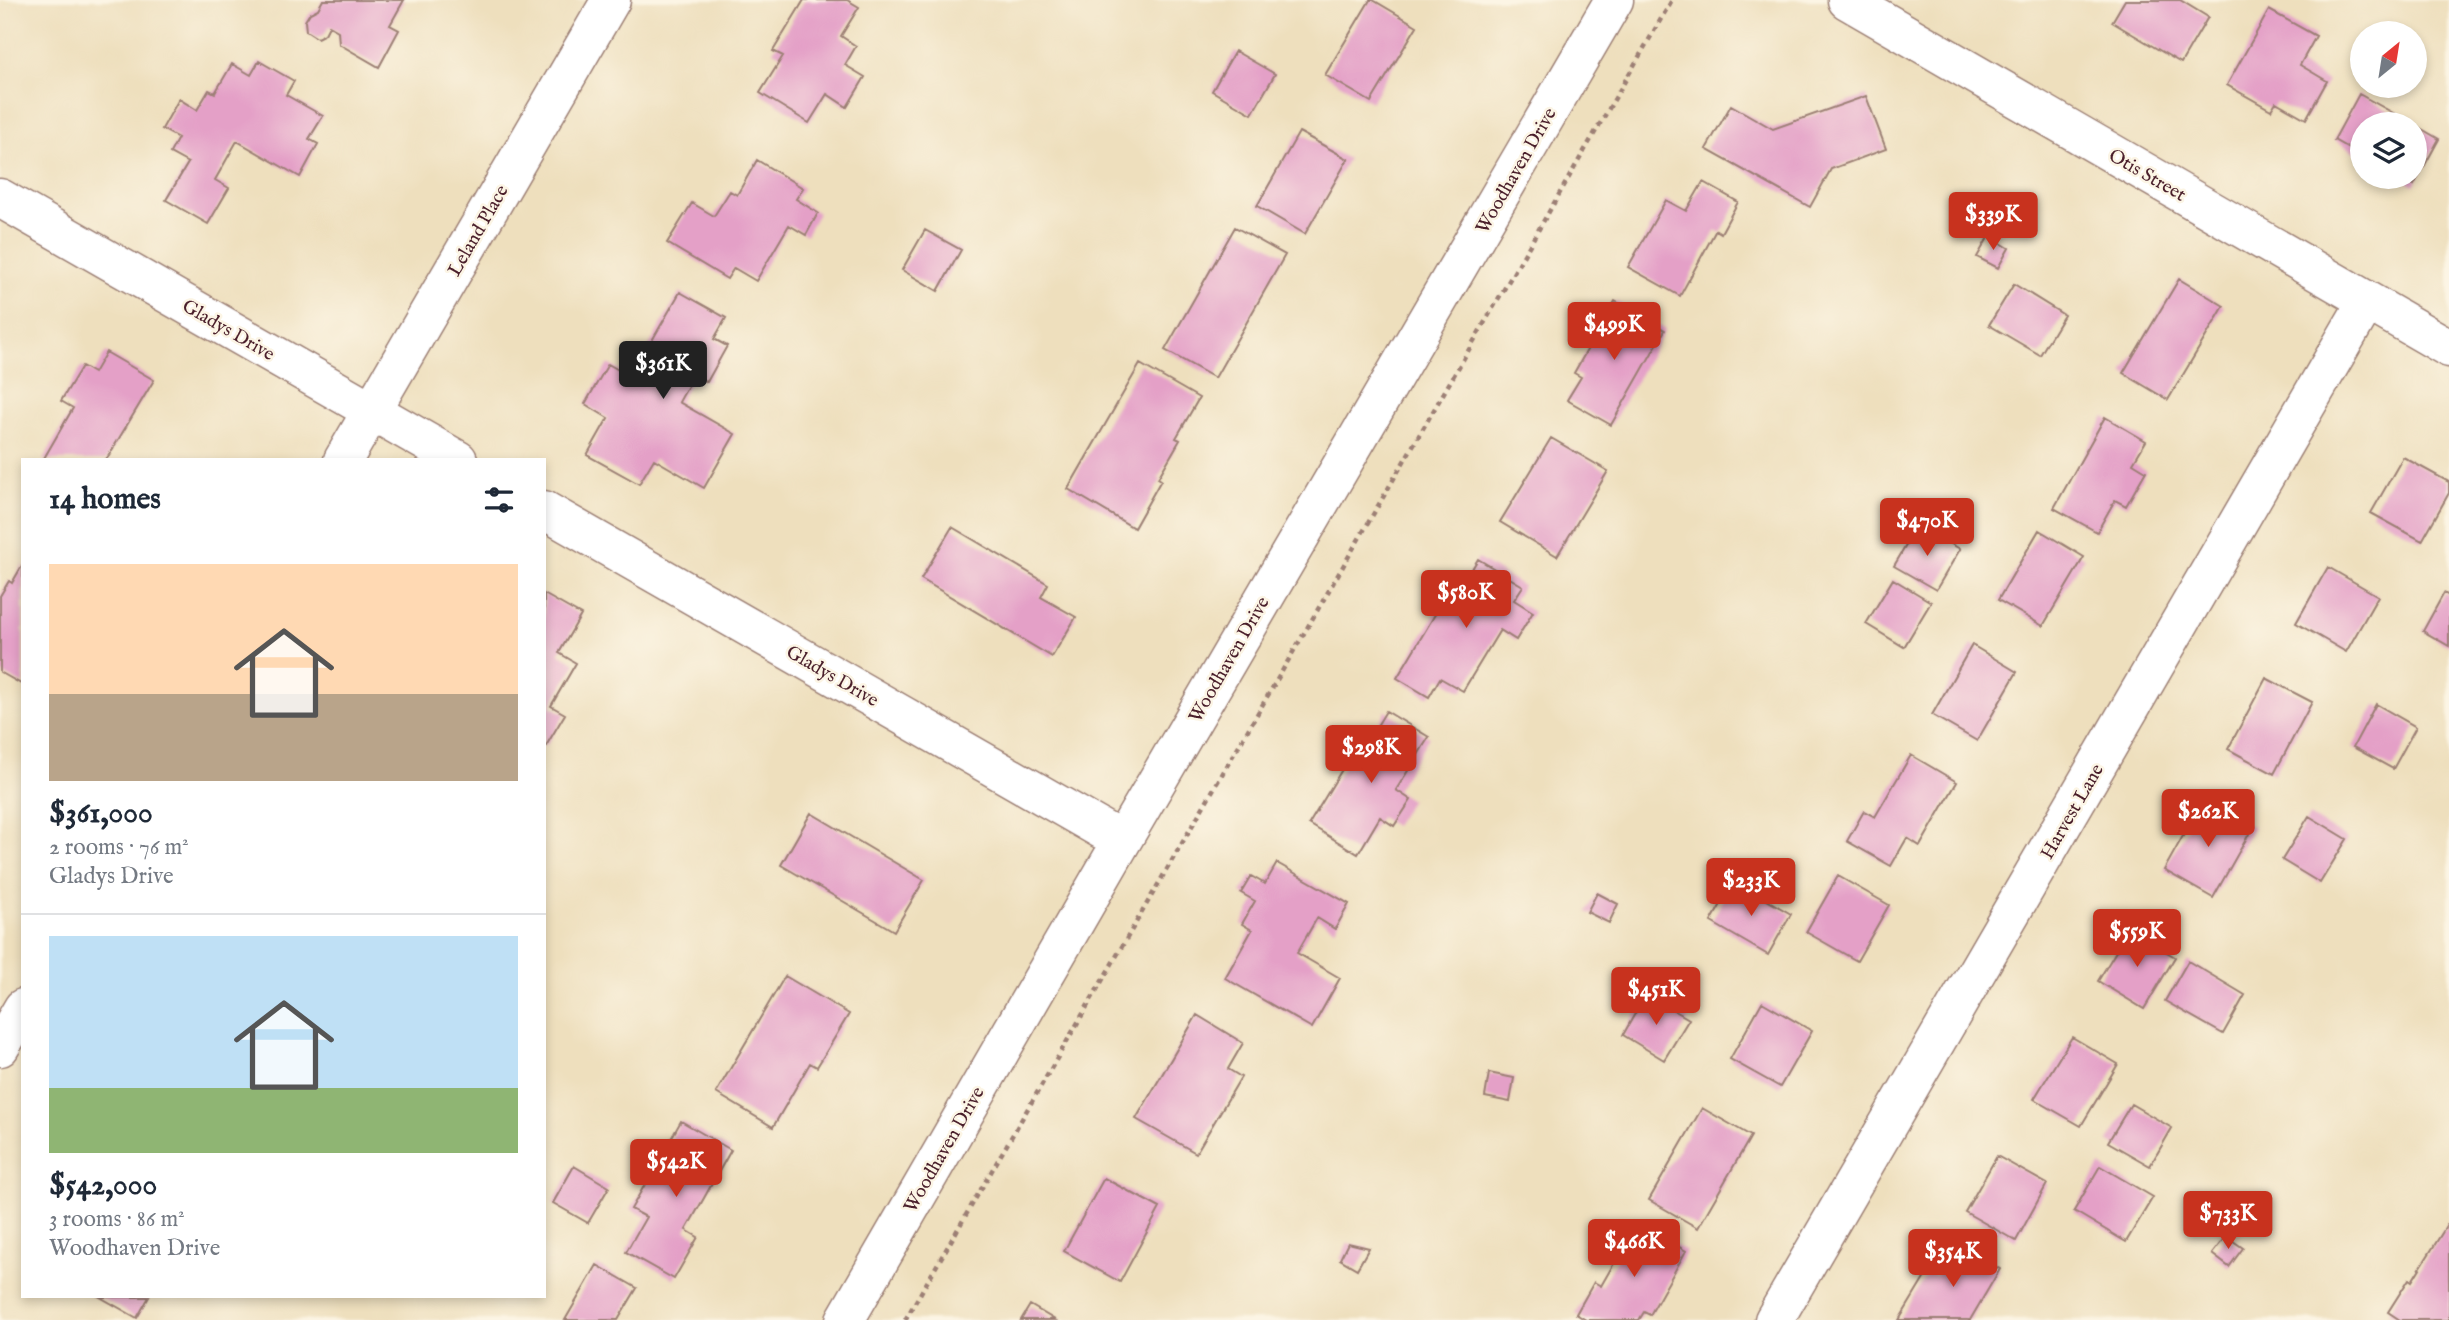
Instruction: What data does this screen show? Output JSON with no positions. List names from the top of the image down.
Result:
{
  "streets": {
    "street": [
      "Woodhaven Drive",
      "Otis Street",
      "Leland Place",
      "Gladys Drive",
      "Harvest Lane"
    ]
  },
  "crossings": [
    ["Woodhaven Drive", "Gladys Drive"],
    ["Otis Street", "Harvest Lane"],
    ["Leland Place", "Gladys Drive"]
  ],
  "north": "top right",
  "page": {
    "price": [
      "$339K",
      "$499K",
      "$361K",
      "$470K",
      "$580K",
      "$298K",
      "$262K",
      "$233K",
      "$559K",
      "$451K",
      "$542K",
      "$733K",
      "$466K",
      "$354K"
    ],
    "heading": "14 homes",
    "list": [
      {
        "name": "$361,000",
        "note": "2 rooms · 76 m² · Gladys Drive"
      },
      {
        "name": "$542,000",
        "note": "3 rooms · 86 m² · Woodhaven Drive"
      }
    ]
  }
}
